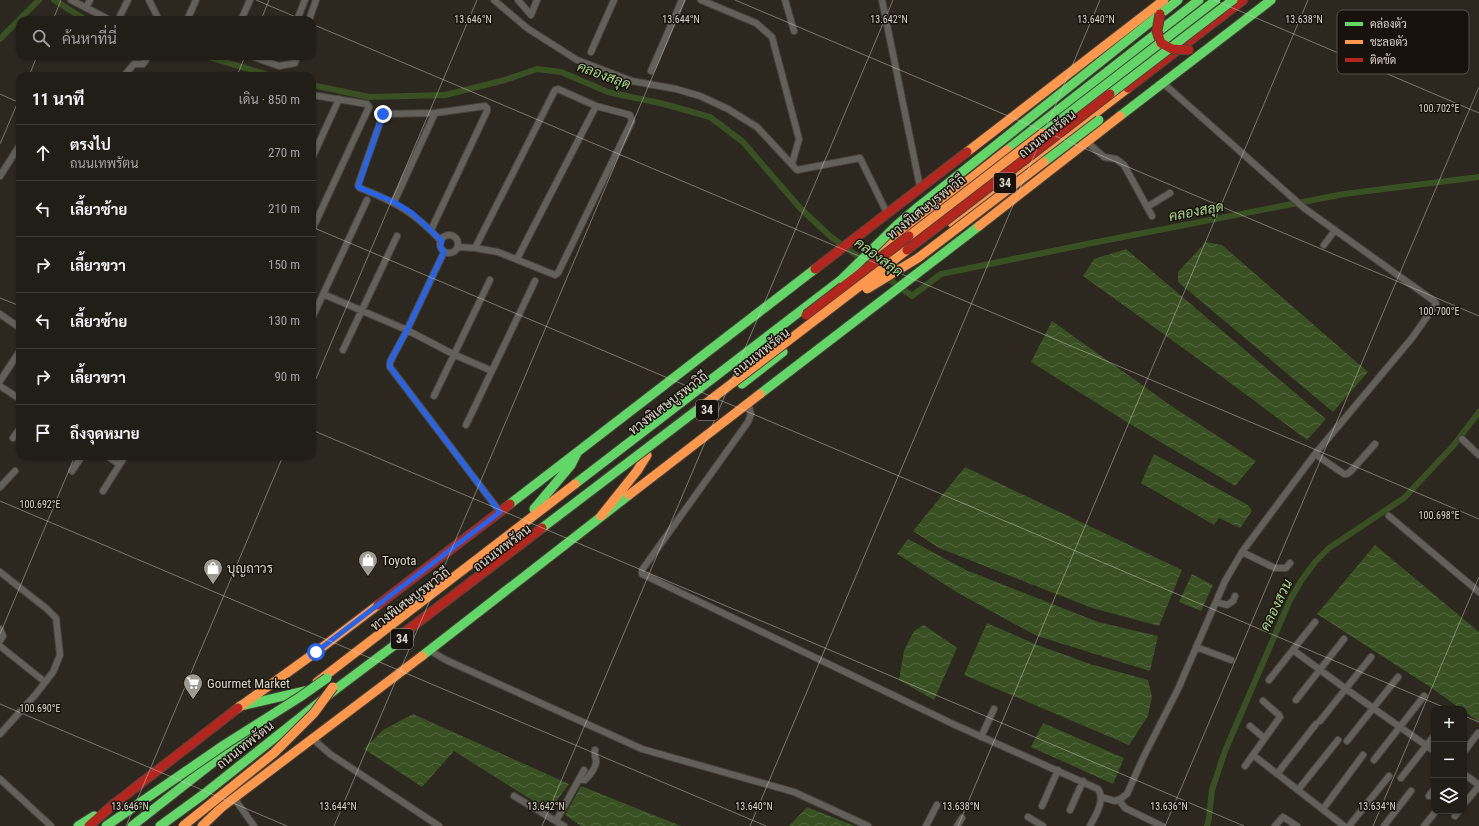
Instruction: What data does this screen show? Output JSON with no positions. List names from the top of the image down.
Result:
{
  "streets": {
    "main road": ["ถนนเทพรัตน", "34", "ทางพิเศษบูรพาวิถี"]
  },
  "water": ["คลองสลุด", "คลองสวน"],
  "places": {
    "shop": ["Toyota", "บุญถาวร"],
    "supermarket": ["Gourmet Market"]
  },
  "legend": ["คล่องตัว", "ชะลอตัว", "ติดขัด"],
  "page": {
    "search": "ค้นหาที่นี่",
    "heading": ["11 นาที", "เดิน · 850 m"],
    "list": [
      ["ตรงไป", "ถนนเทพรัตน", "270 m"],
      ["เลี้ยวซ้าย", "210 m"],
      ["เลี้ยวขวา", "150 m"],
      ["เลี้ยวซ้าย", "130 m"],
      ["เลี้ยวขวา", "90 m"],
      "ถึงจุดหมาย"
    ],
    "map_buttons": ["+", "−"]
  },
  "coordinates": [
    "13.646°N",
    "13.644°N",
    "13.642°N",
    "13.640°N",
    "13.638°N",
    "100.702°E",
    "100.700°E",
    "100.692°E",
    "100.698°E",
    "100.690°E",
    "13.636°N",
    "13.634°N"
  ]
}
